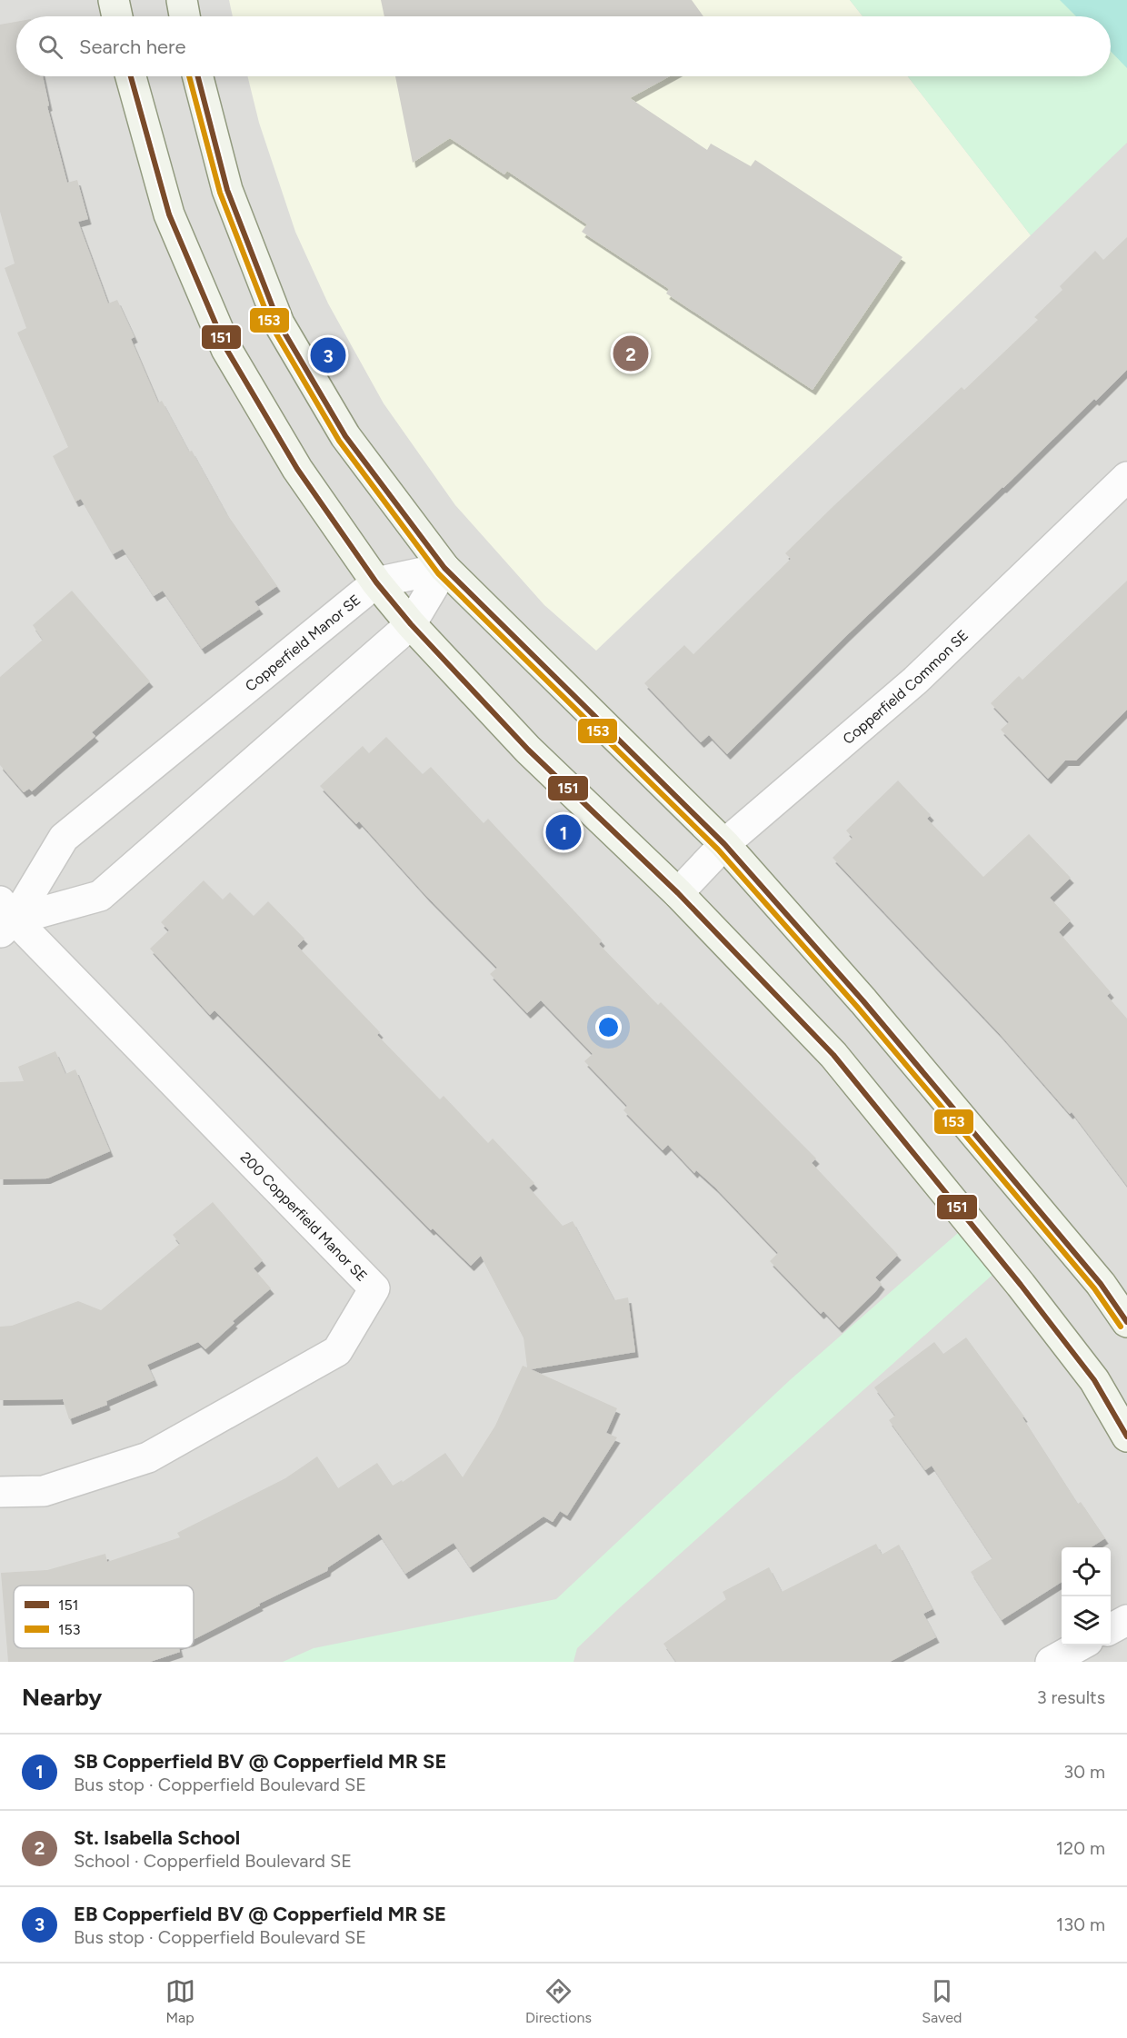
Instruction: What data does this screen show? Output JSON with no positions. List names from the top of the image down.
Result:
{
  "streets": {
    "street": ["Copperfield Manor SE", "Copperfield Common SE", "200 Copperfield Manor SE"]
  },
  "crossings": [
    ["Copperfield Manor SE", "200 Copperfield Manor SE"]
  ],
  "lines": ["transit line 151", "transit line 153"],
  "legend": ["151", "153"],
  "page": {
    "search": "Search here",
    "pins": ["2", "3", "1"],
    "heading": ["Nearby", "3 results"],
    "list": [
      {
        "mark": "1",
        "name": "SB Copperfield BV @ Copperfield MR SE",
        "note": "Bus stop · Copperfield Boulevard SE",
        "value": "30 m"
      },
      {
        "mark": "2",
        "name": "St. Isabella School",
        "note": "School · Copperfield Boulevard SE",
        "value": "120 m"
      },
      {
        "mark": "3",
        "name": "EB Copperfield BV @ Copperfield MR SE",
        "note": "Bus stop · Copperfield Boulevard SE",
        "value": "130 m"
      }
    ],
    "nav": ["Map", "Directions", "Saved"]
  }
}
